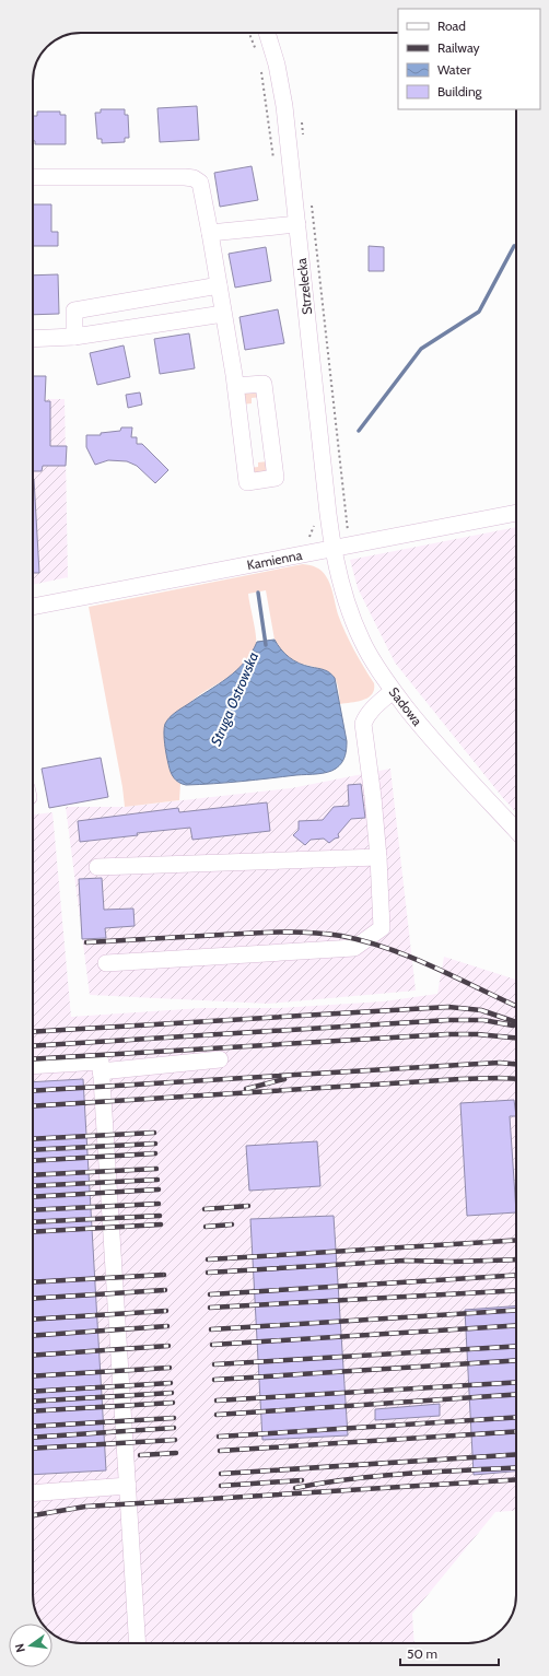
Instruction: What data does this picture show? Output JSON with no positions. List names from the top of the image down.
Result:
{
  "streets": {
    "street": ["Strzelecka", "Kamienna", "Sadowa"]
  },
  "crossings": [
    ["Strzelecka", "Kamienna"],
    ["Strzelecka", "Sadowa"],
    ["Kamienna", "Sadowa"]
  ],
  "water": ["Struga Ostrowska"],
  "legend": [
    "Road",
    "Railway",
    "Water",
    "Building"
  ],
  "scale_bar": "50 m",
  "north": "left"
}
